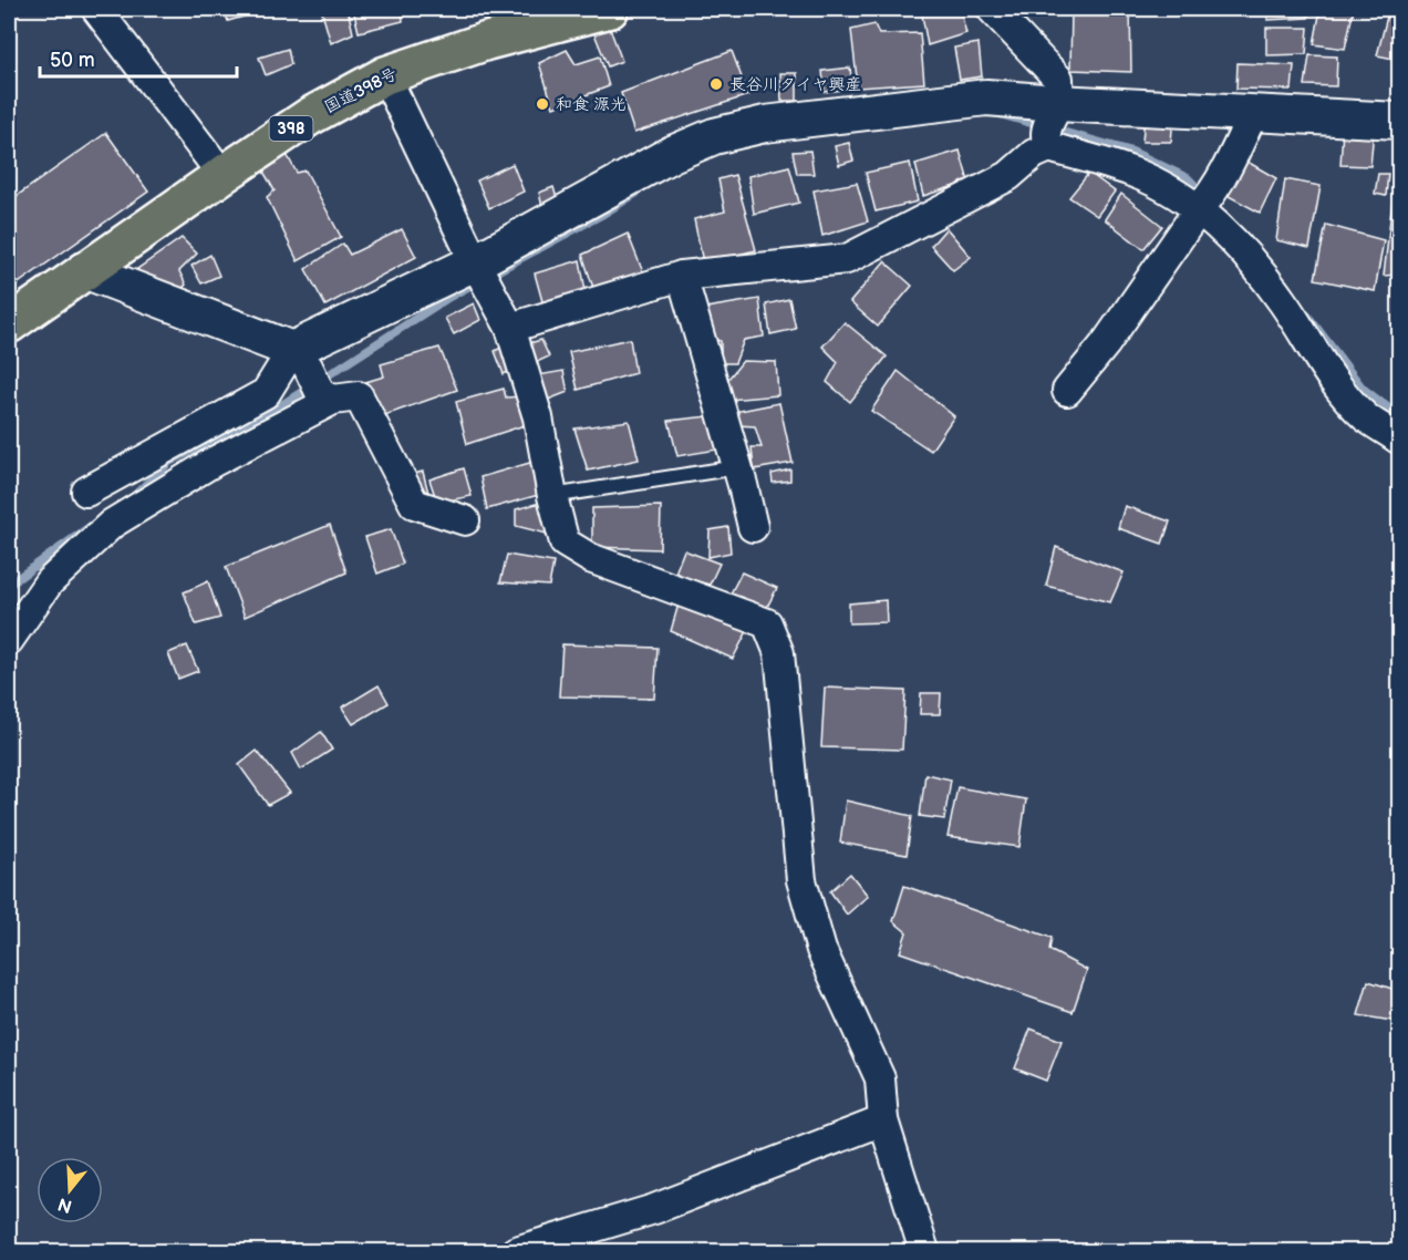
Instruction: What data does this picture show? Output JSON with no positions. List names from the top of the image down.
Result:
{
  "streets": {
    "highway": ["国道398号", "398"]
  },
  "places": ["長谷川タイヤ興産", "和食 源光"],
  "scale_bar": "50 m",
  "north": "bottom"
}
